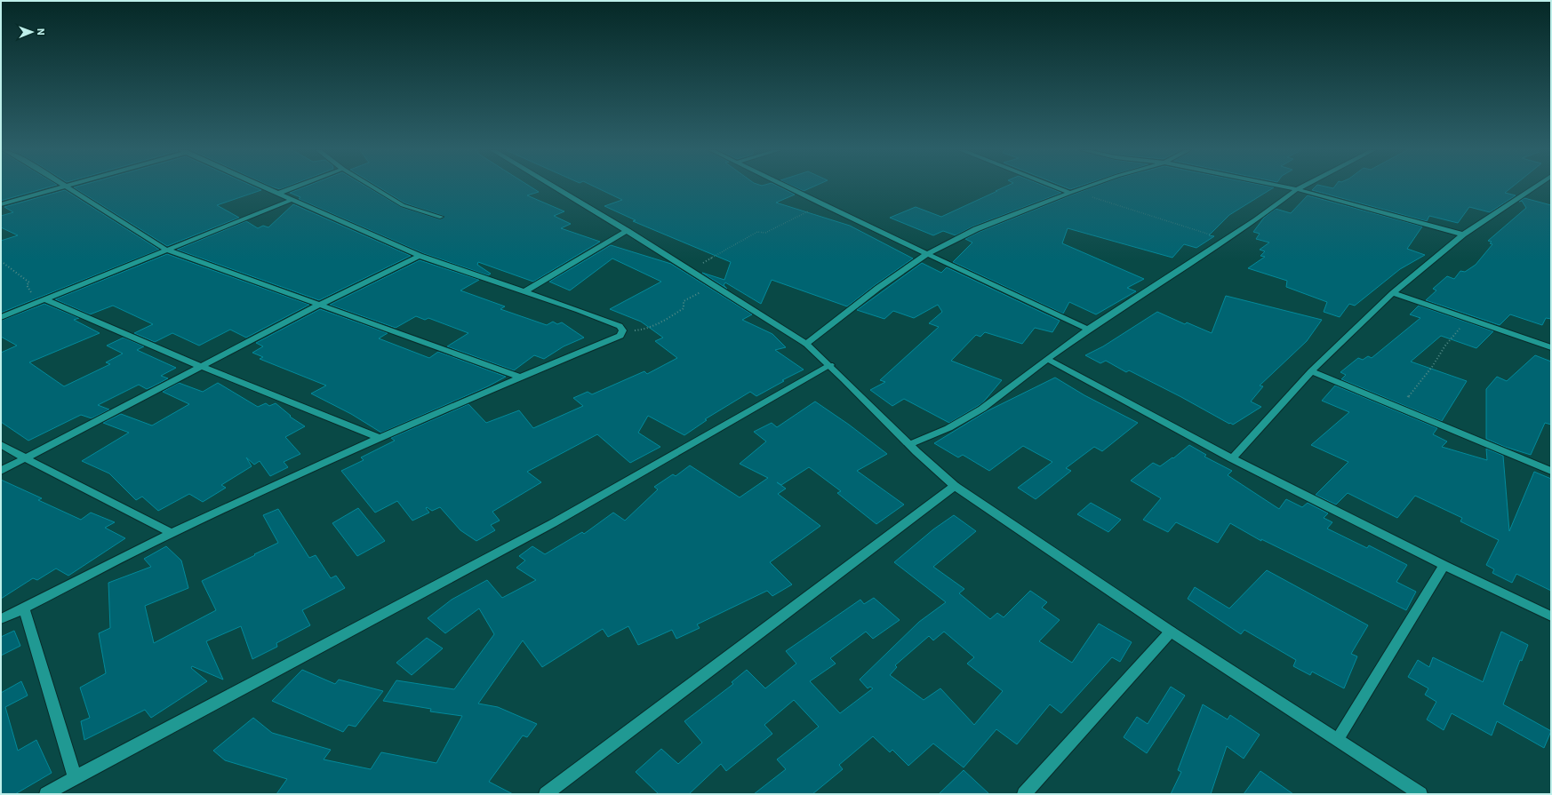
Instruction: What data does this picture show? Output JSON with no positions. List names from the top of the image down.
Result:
{
  "north": "right"
}
